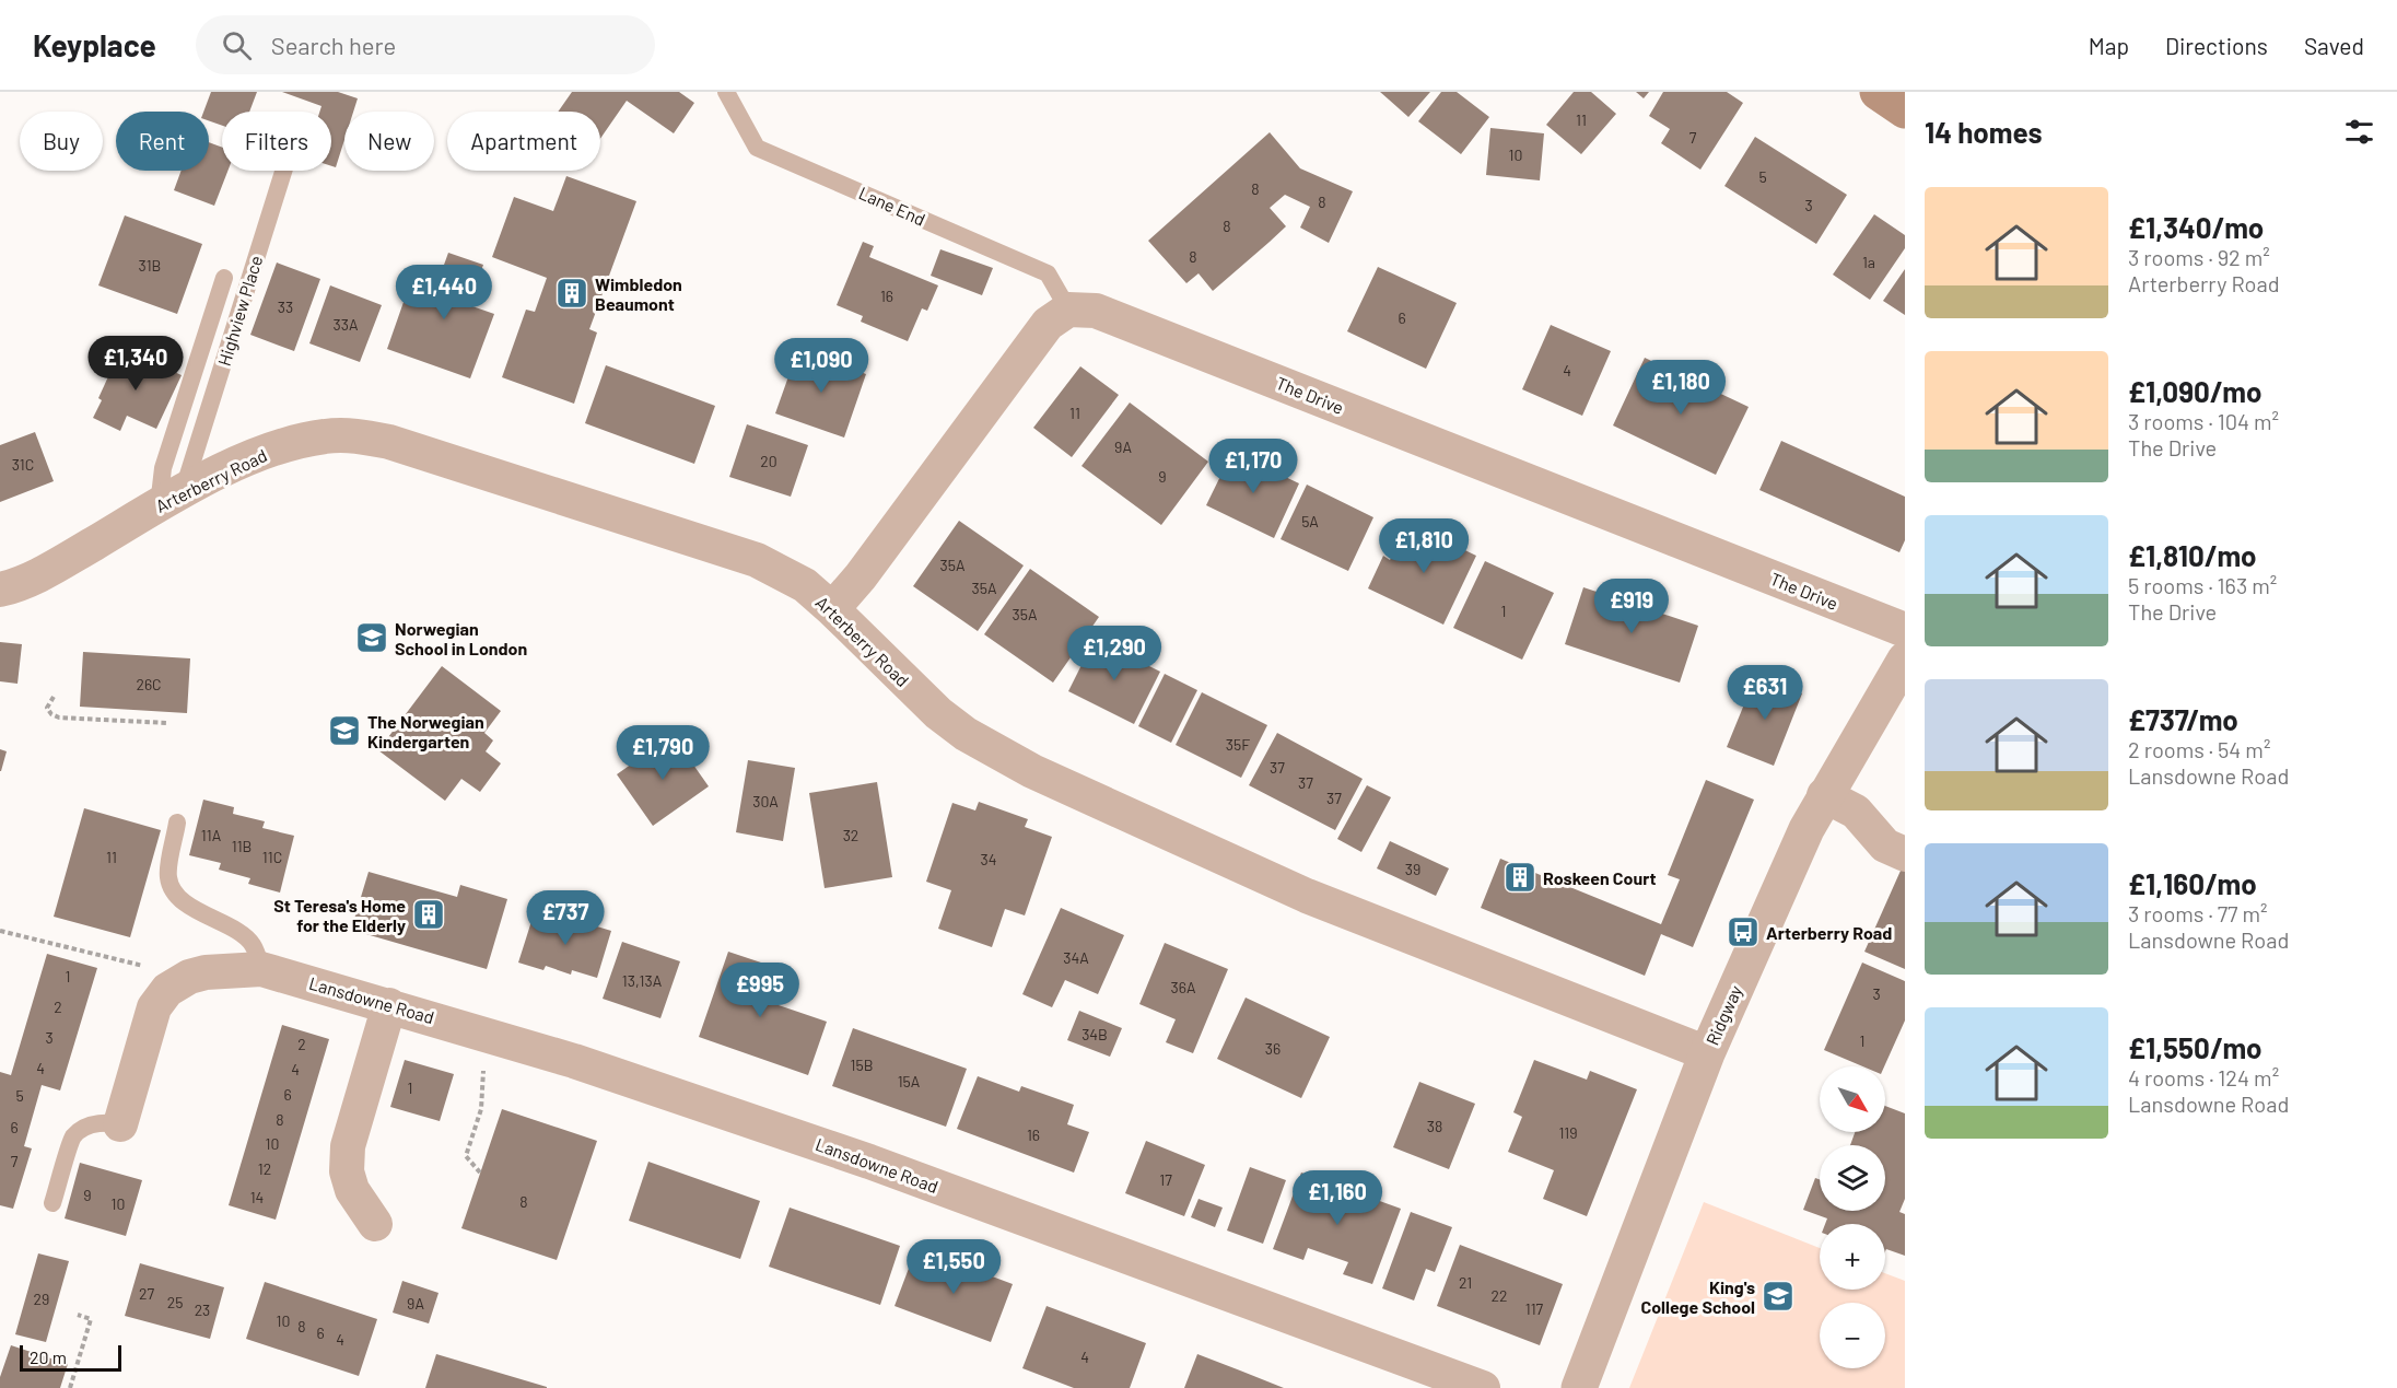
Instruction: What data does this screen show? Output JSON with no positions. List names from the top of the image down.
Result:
{
  "streets": {
    "street": [
      "The Drive",
      "Arterberry Road",
      "Lansdowne Road",
      "Ridgway"
    ],
    "lane": ["Lane End", "Highview Place"]
  },
  "crossings": [
    ["Lane End", "The Drive"],
    ["Highview Place", "Arterberry Road"],
    ["Arterberry Road", "Ridgway"]
  ],
  "places": {
    "building": ["Wimbledon Beaumont", "Roskeen Court", "St Teresa's Home for the Elderly"],
    "school or university": ["Norwegian School in London", "The Norwegian Kindergarten", "King's College School"],
    "bus stop": ["Arterberry Road"]
  },
  "house_numbers": [
    "11",
    "7",
    "10",
    "5",
    "8",
    "8",
    "3",
    "8",
    "8",
    "1a",
    "31B",
    "16",
    "33",
    "6",
    "33A",
    "4",
    "11",
    "9A",
    "20",
    "31C",
    "9",
    "5A",
    "35A",
    "35A",
    "1",
    "35A",
    "26C",
    "35F",
    "37",
    "37",
    "37",
    "30A",
    "11A",
    "32",
    "11B",
    "11",
    "11C",
    "34",
    "39",
    "34A",
    "1",
    "13,13A",
    "36A",
    "3",
    "2",
    "34B",
    "3",
    "1",
    "2",
    "36",
    "15B",
    "4",
    "4",
    "15A",
    "1",
    "6",
    "5",
    "8",
    "38",
    "6",
    "119",
    "16",
    "10",
    "7",
    "12",
    "17",
    "9",
    "14",
    "8",
    "10",
    "21",
    "27",
    "22",
    "29",
    "25",
    "9A",
    "117",
    "23",
    "10",
    "8",
    "6",
    "4",
    "4"
  ],
  "scale_bar": "20 m",
  "north": "bottom right",
  "page": {
    "header": "Keyplace",
    "search": "Search here",
    "nav": ["Map", "Directions", "Saved"],
    "heading": "14 homes",
    "chip": [
      "Buy",
      "Rent",
      "Filters",
      "New",
      "Apartment"
    ],
    "list": [
      {
        "name": "£1,340/mo",
        "note": "3 rooms · 92 m² · Arterberry Road"
      },
      {
        "name": "£1,090/mo",
        "note": "3 rooms · 104 m² · The Drive"
      },
      {
        "name": "£1,810/mo",
        "note": "5 rooms · 163 m² · The Drive"
      },
      {
        "name": "£737/mo",
        "note": "2 rooms · 54 m² · Lansdowne Road"
      },
      {
        "name": "£1,160/mo",
        "note": "3 rooms · 77 m² · Lansdowne Road"
      },
      {
        "name": "£1,550/mo",
        "note": "4 rooms · 124 m² · Lansdowne Road"
      }
    ],
    "price": [
      "£1,440",
      "£1,340",
      "£1,090",
      "£1,180",
      "£1,170",
      "£1,810",
      "£919",
      "£1,290",
      "£631",
      "£1,790",
      "£737",
      "£995",
      "£1,160",
      "£1,550"
    ],
    "map_buttons": ["+", "−"],
    "scale": "20 m"
  }
}
